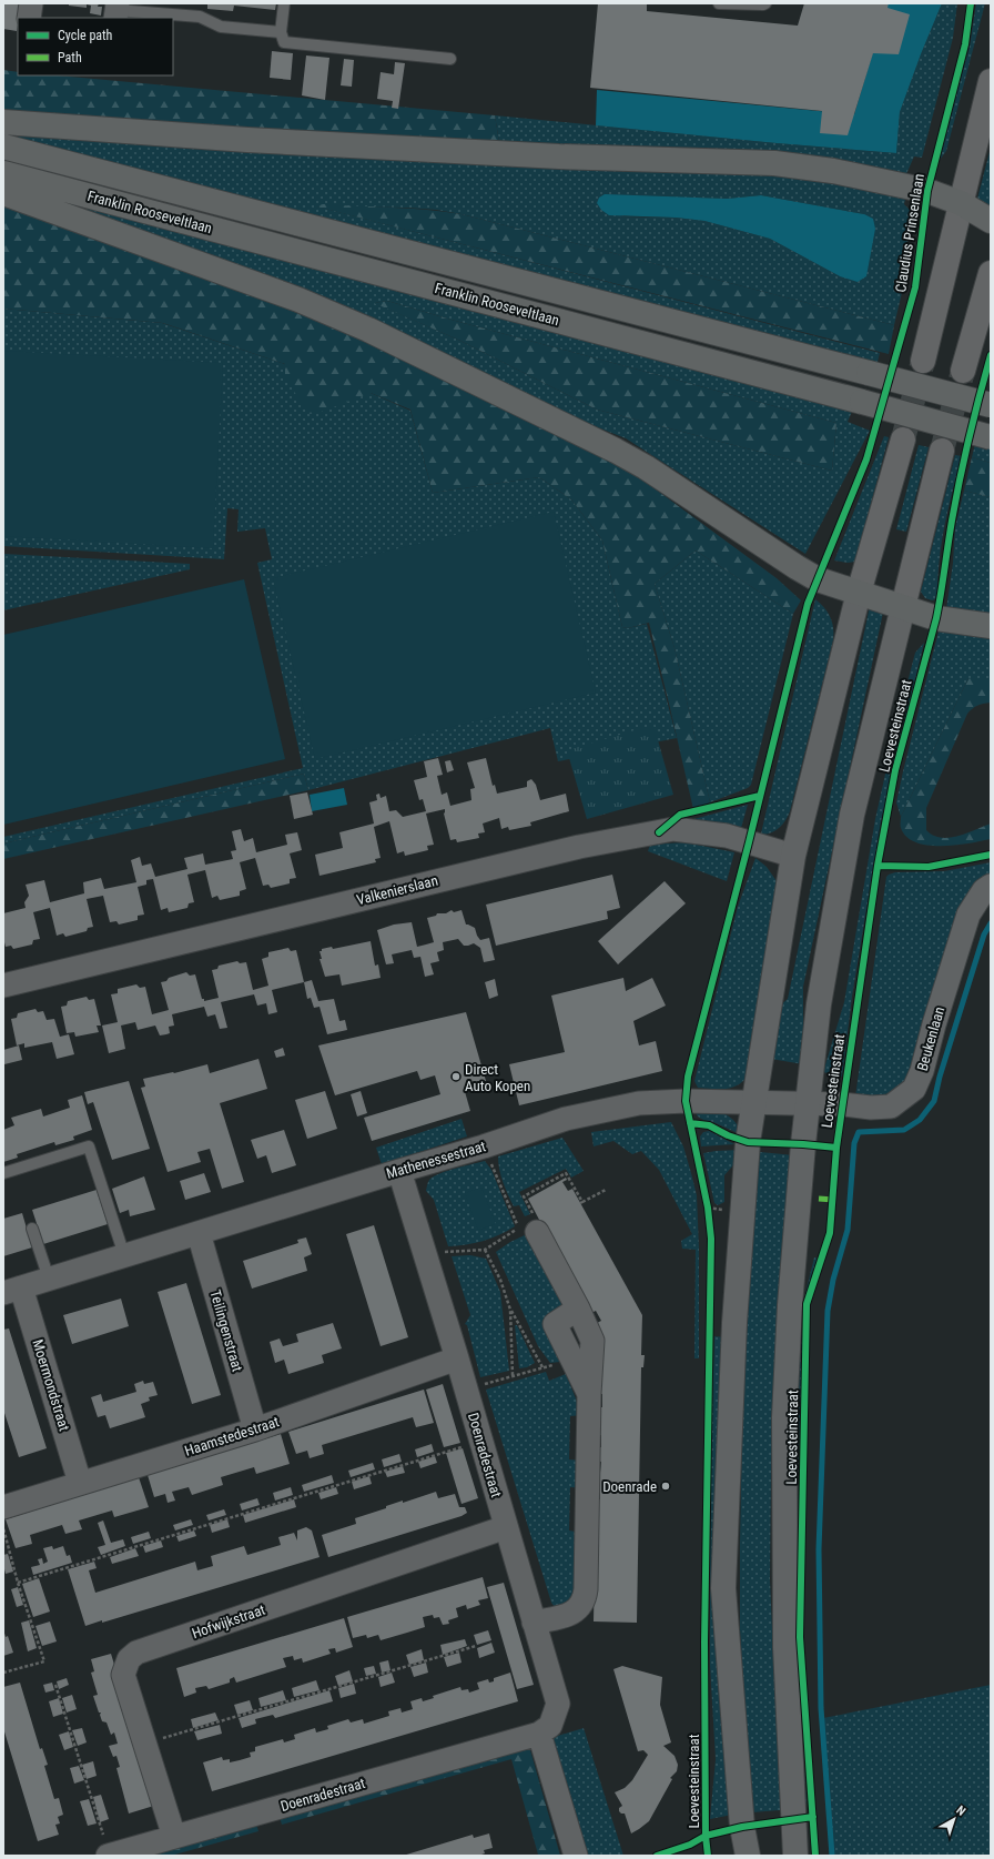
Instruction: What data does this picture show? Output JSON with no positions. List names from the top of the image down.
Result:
{
  "streets": {
    "main road": ["Franklin Rooseveltlaan", "Loevesteinstraat"],
    "street": [
      "Valkenierslaan",
      "Beukenlaan",
      "Mathenessestraat",
      "Teilingenstraat",
      "Moermondstraat",
      "Haamstedestraat",
      "Doenradestraat",
      "Hofwijkstraat"
    ],
    "cycle path": ["Claudius Prinsenlaan"]
  },
  "crossings": [
    ["Loevesteinstraat", "Beukenlaan"],
    ["Beukenlaan", "Mathenessestraat"],
    ["Mathenessestraat", "Teilingenstraat"],
    ["Mathenessestraat", "Moermondstraat"],
    ["Mathenessestraat", "Doenradestraat"],
    ["Teilingenstraat", "Haamstedestraat"],
    ["Moermondstraat", "Haamstedestraat"],
    ["Haamstedestraat", "Doenradestraat"],
    ["Doenradestraat", "Hofwijkstraat"]
  ],
  "places": ["Direct Auto Kopen", "Doenrade"],
  "legend": ["Cycle path", "Path"],
  "north": "top right"
}
